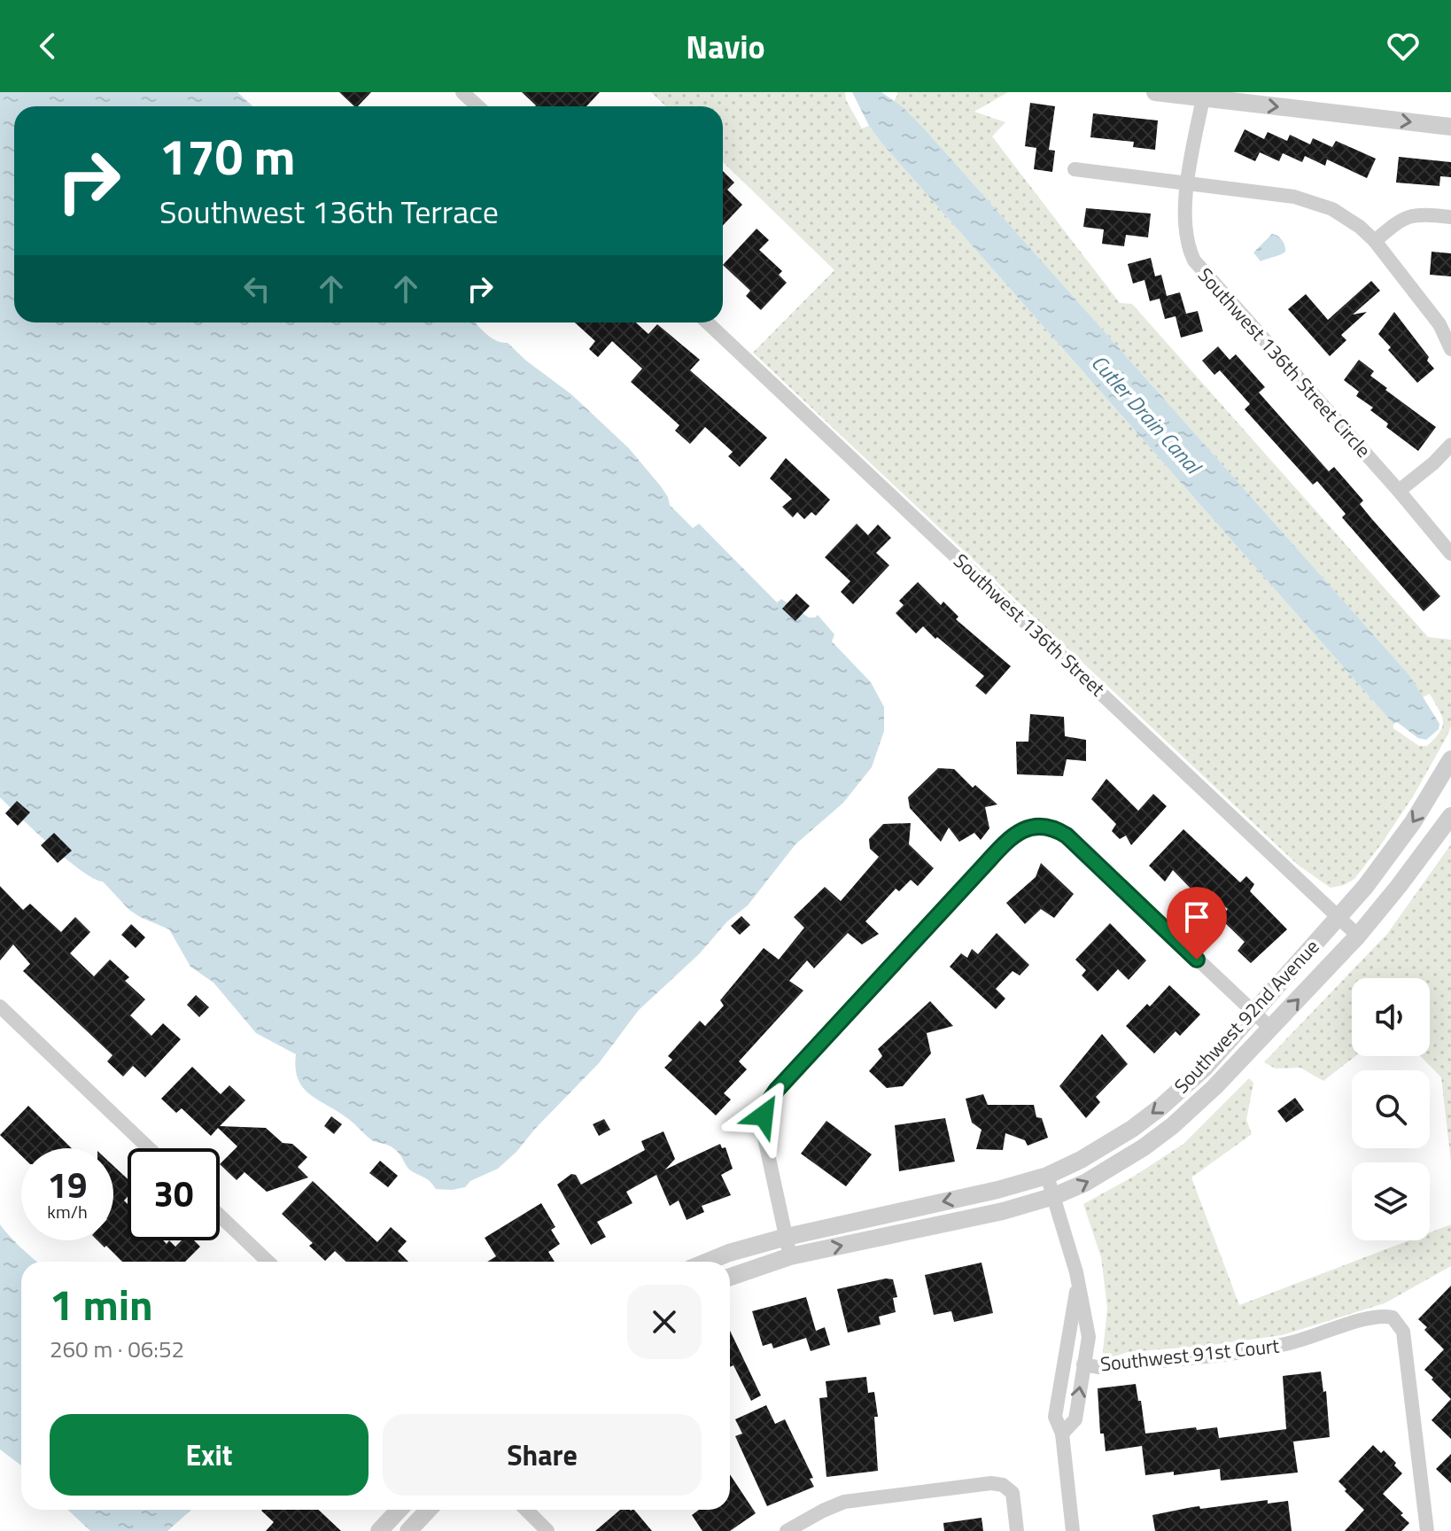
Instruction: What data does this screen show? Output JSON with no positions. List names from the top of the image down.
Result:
{
  "streets": {
    "street": [
      "Southwest 136th Street Circle",
      "Southwest 136th Street",
      "Southwest 92nd Avenue",
      "Southwest 91st Court"
    ]
  },
  "crossings": [
    ["Southwest 136th Street", "Southwest 92nd Avenue"]
  ],
  "water": ["Cutler Drain Canal"],
  "page": {
    "header": "Navio",
    "turn": ["170 m", "Southwest 136th Terrace"],
    "speed": "19 km/h",
    "limit": "30",
    "heading": ["1 min", "260 m · 06:52"],
    "buttons": ["Exit", "Share"]
  }
}
